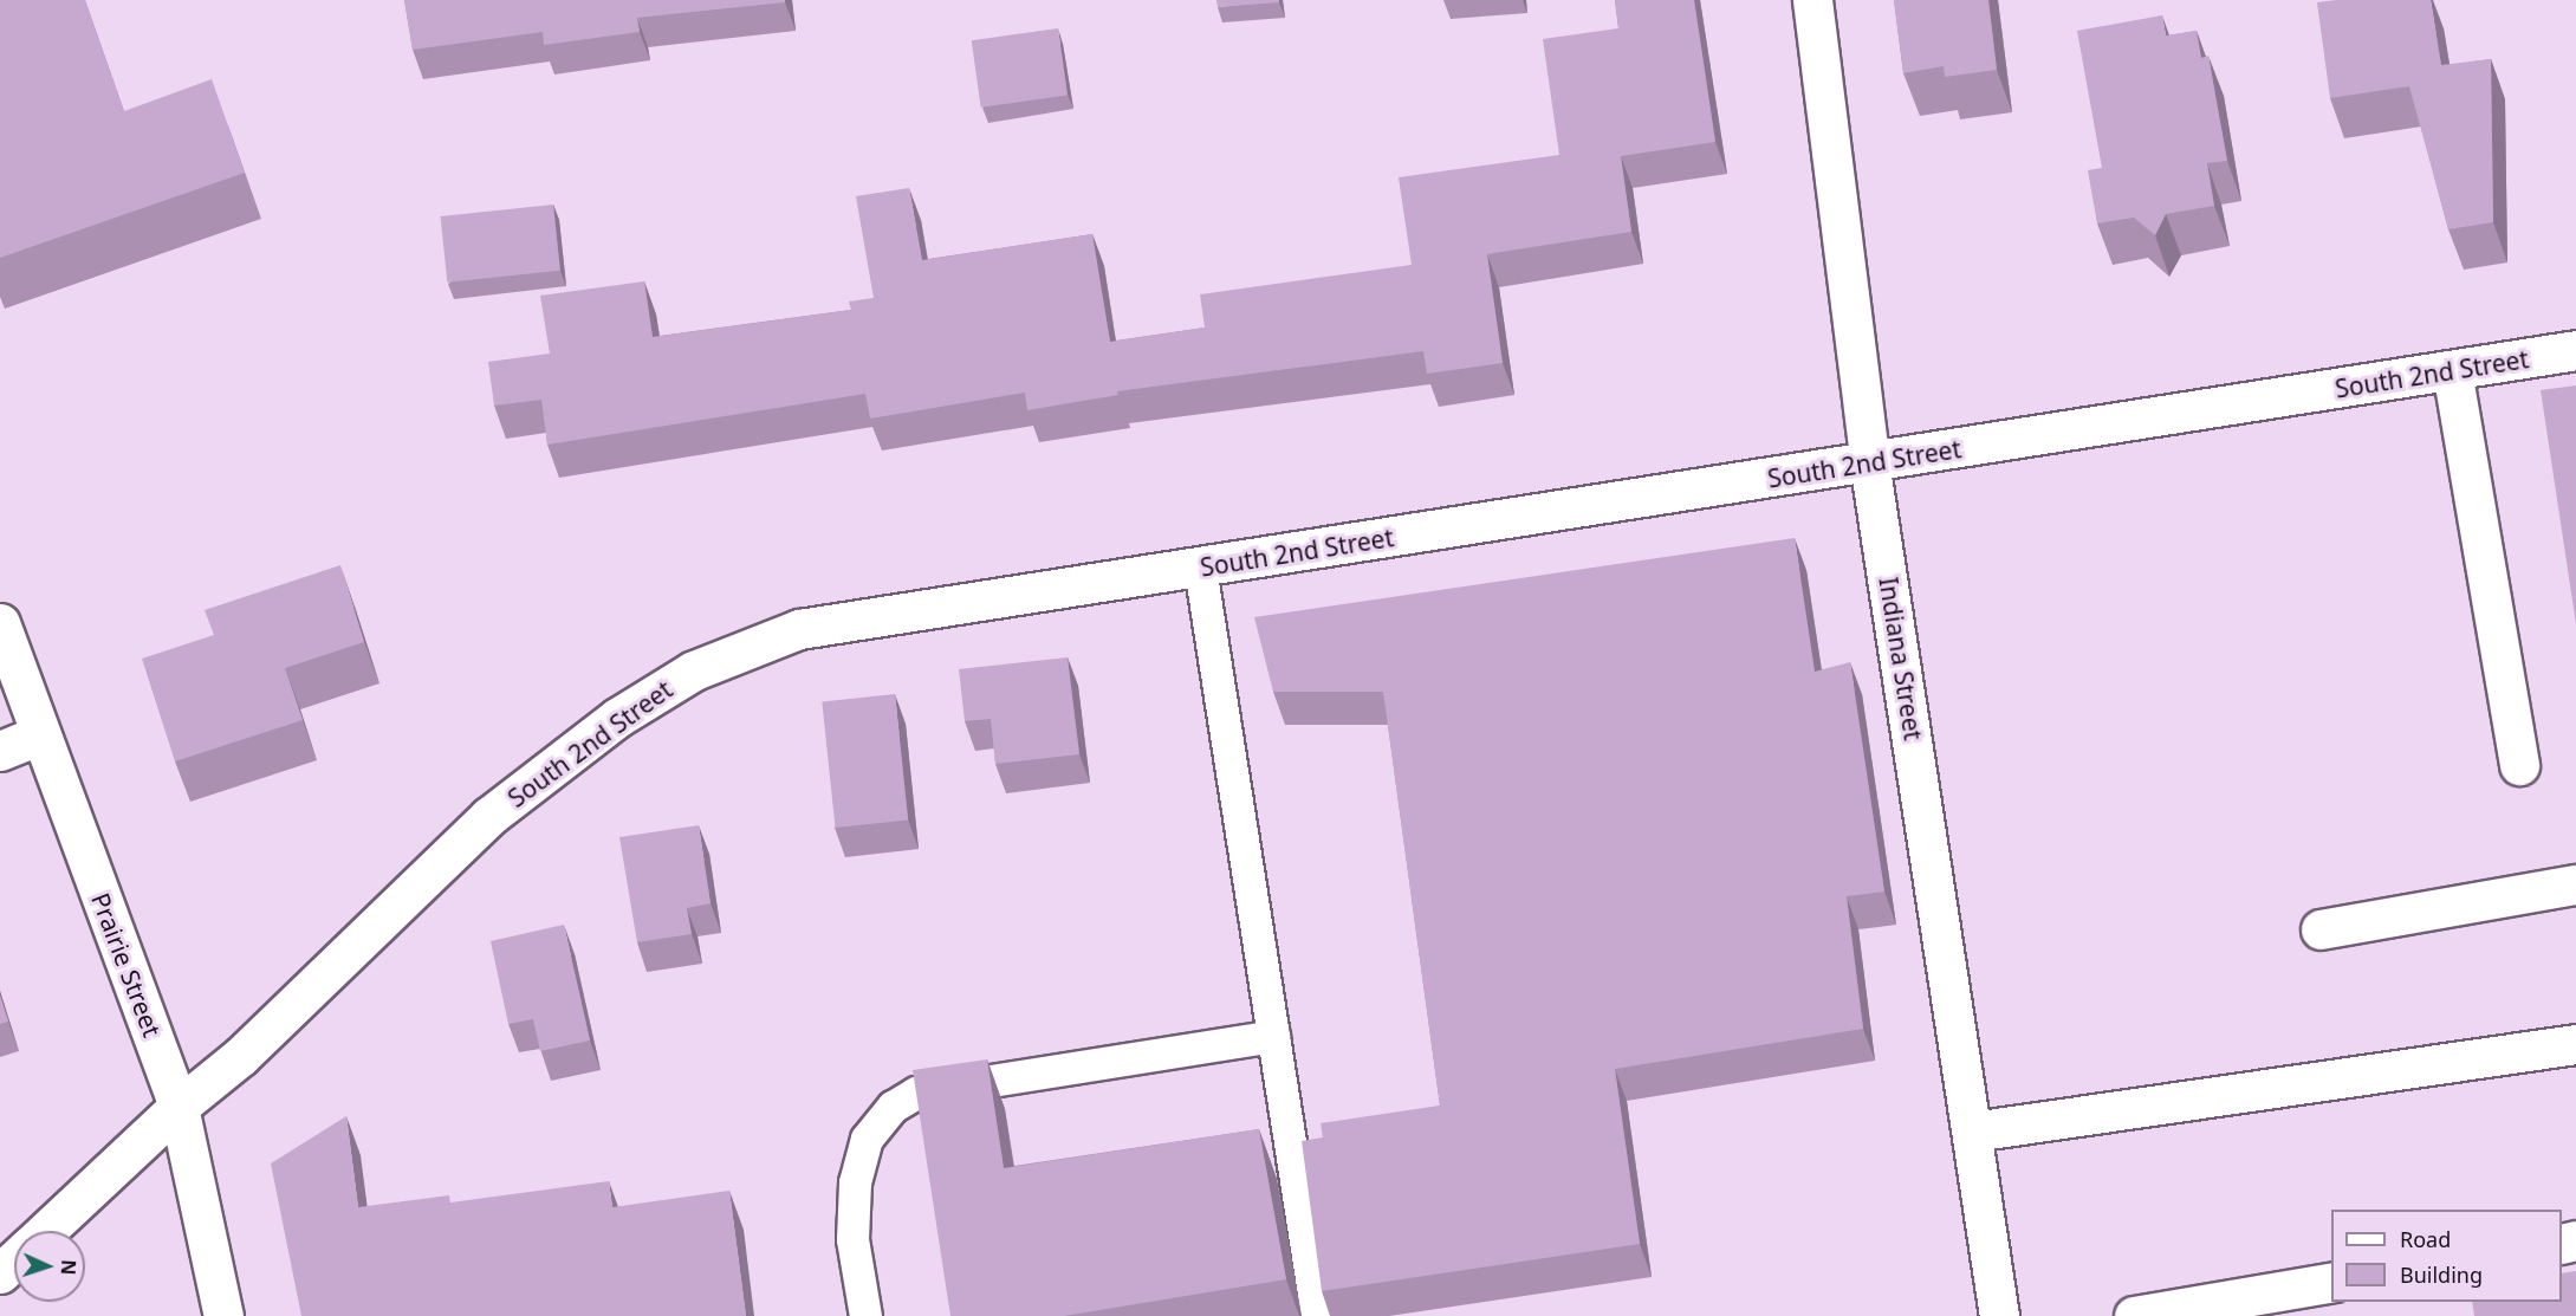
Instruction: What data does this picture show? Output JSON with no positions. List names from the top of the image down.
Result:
{
  "streets": {
    "street": ["South 2nd Street", "Indiana Street", "Prairie Street"]
  },
  "crossings": [
    ["South 2nd Street", "Indiana Street"],
    ["South 2nd Street", "Prairie Street"]
  ],
  "legend": ["Road", "Building"],
  "north": "right"
}
